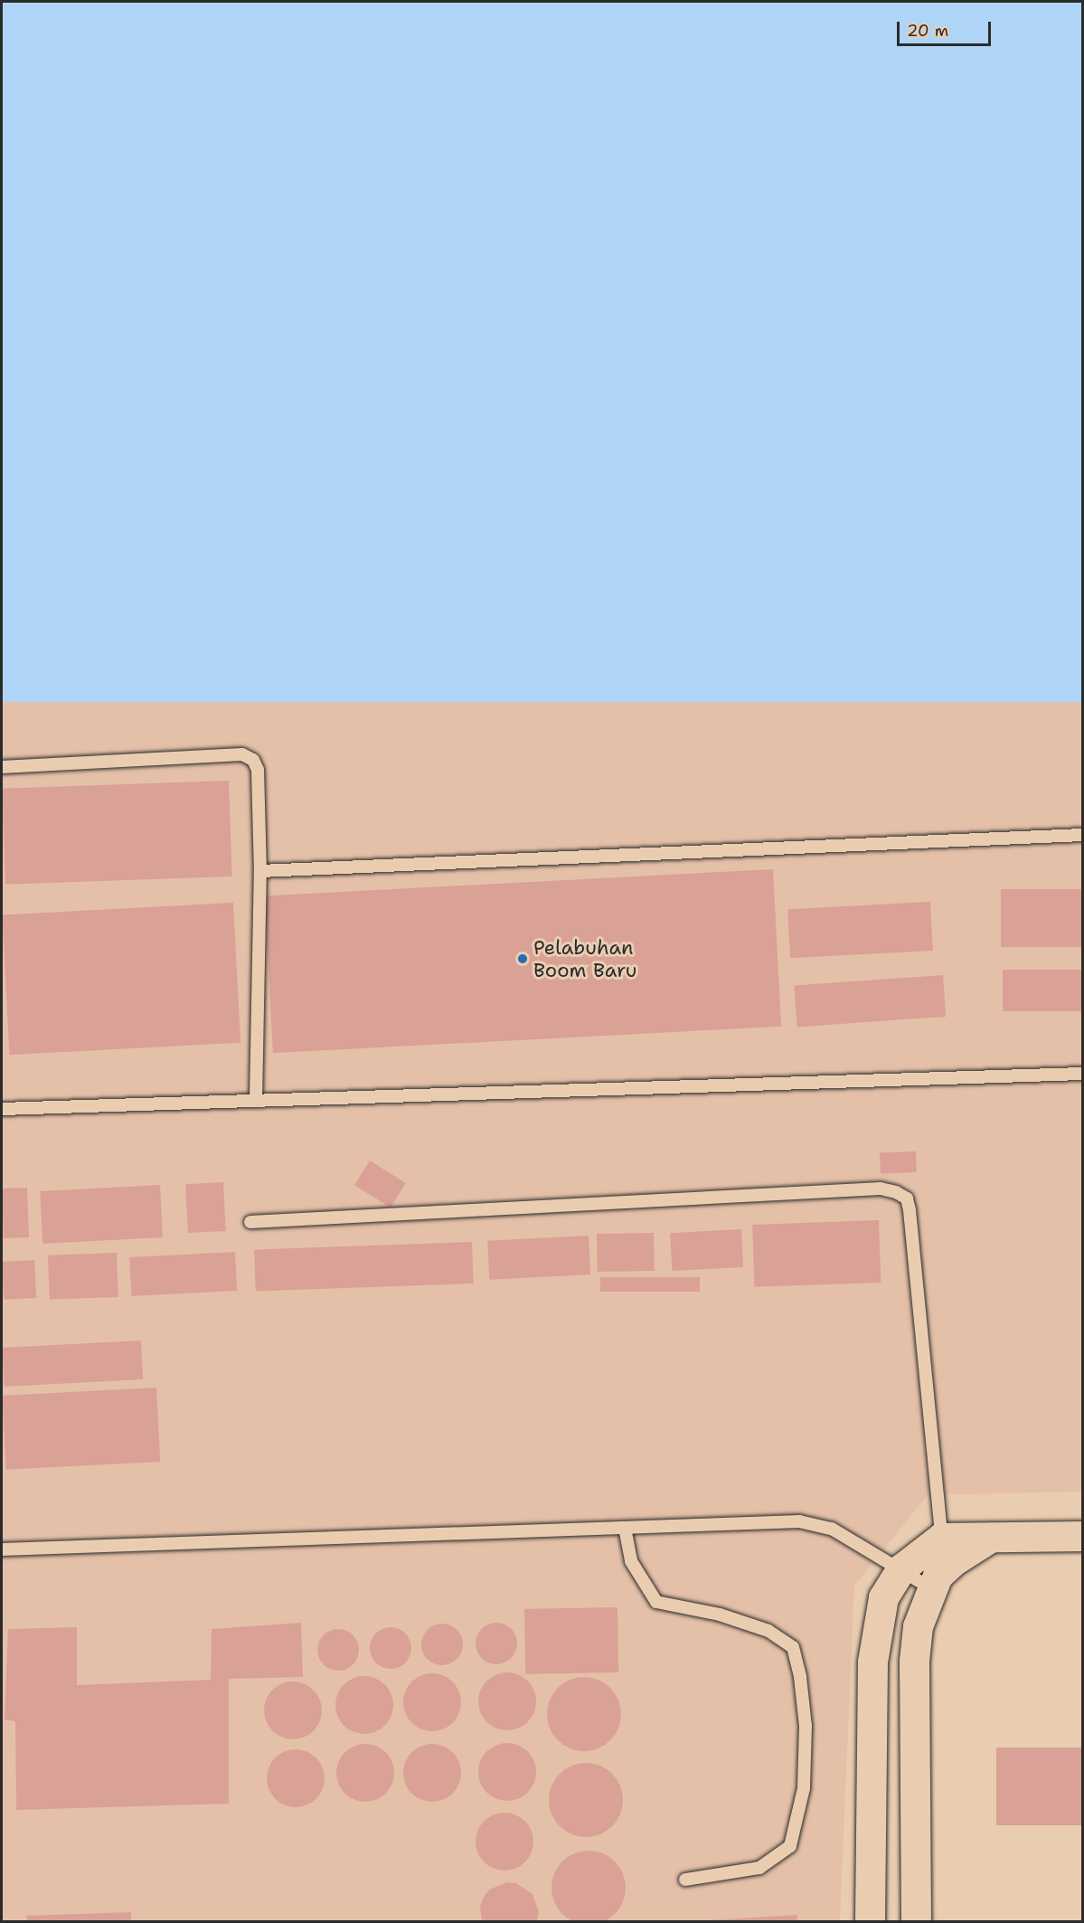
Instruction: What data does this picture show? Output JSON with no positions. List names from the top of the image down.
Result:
{
  "places": ["Pelabuhan Boom Baru"],
  "scale_bar": "20 m"
}
